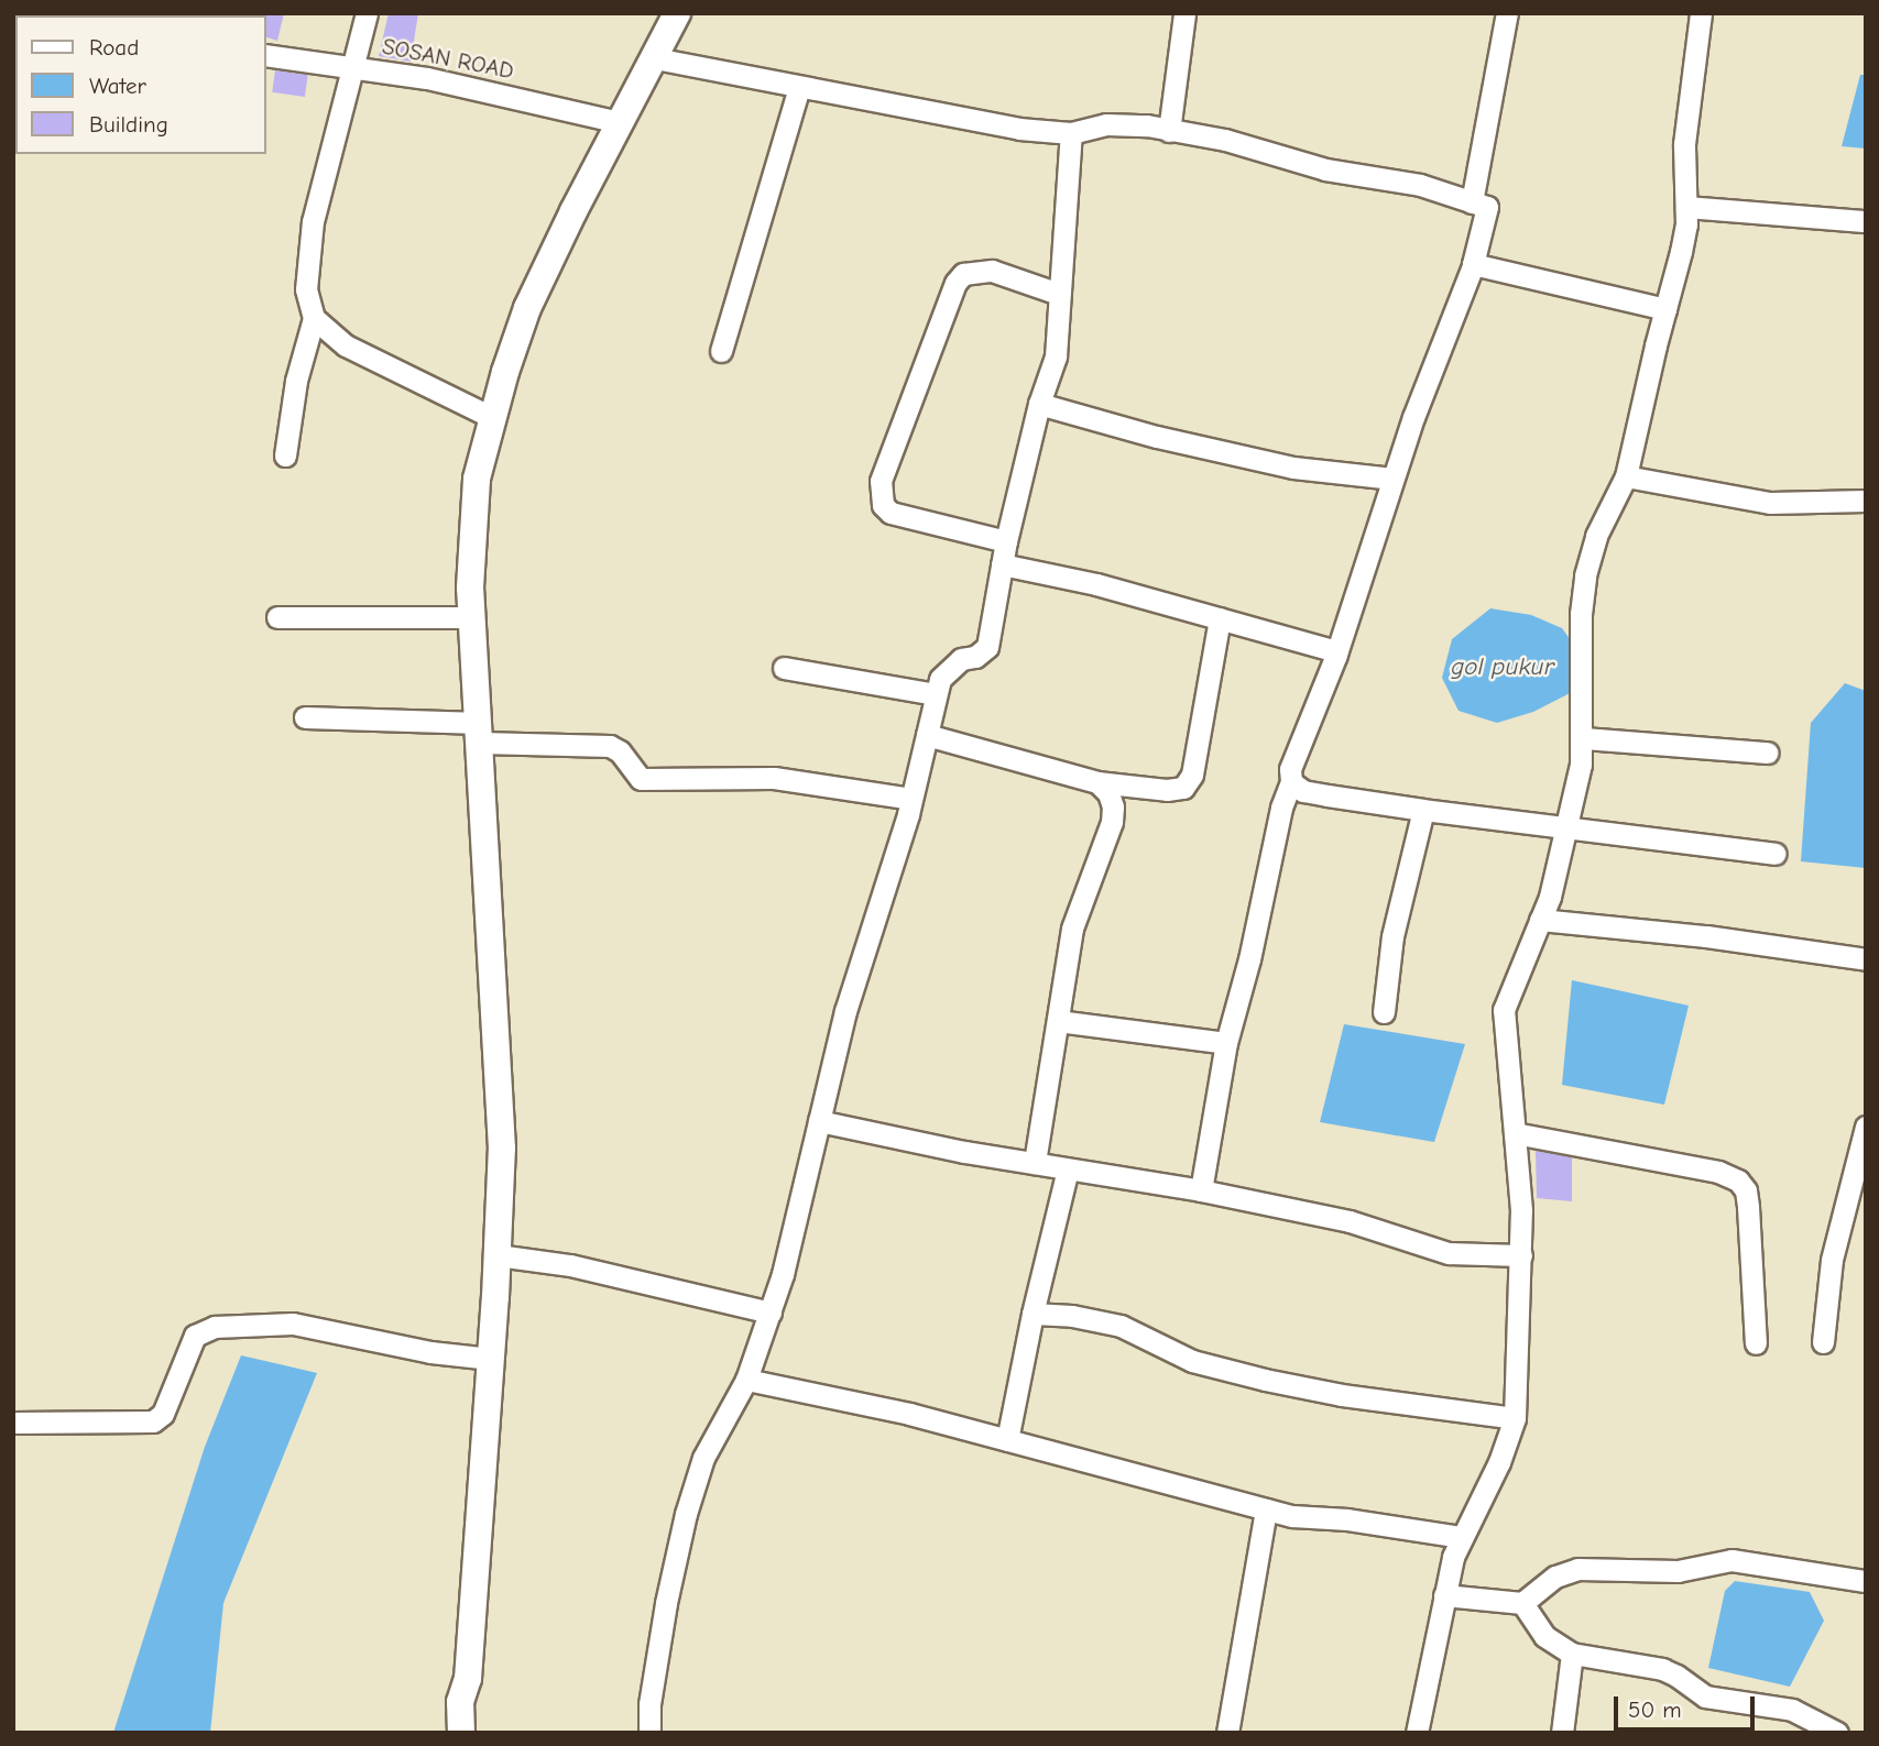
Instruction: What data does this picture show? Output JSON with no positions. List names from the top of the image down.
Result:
{
  "streets": {
    "street": ["SOSAN ROAD"]
  },
  "water": ["gol pukur"],
  "legend": ["Road", "Water", "Building"],
  "scale_bar": "50 m"
}
